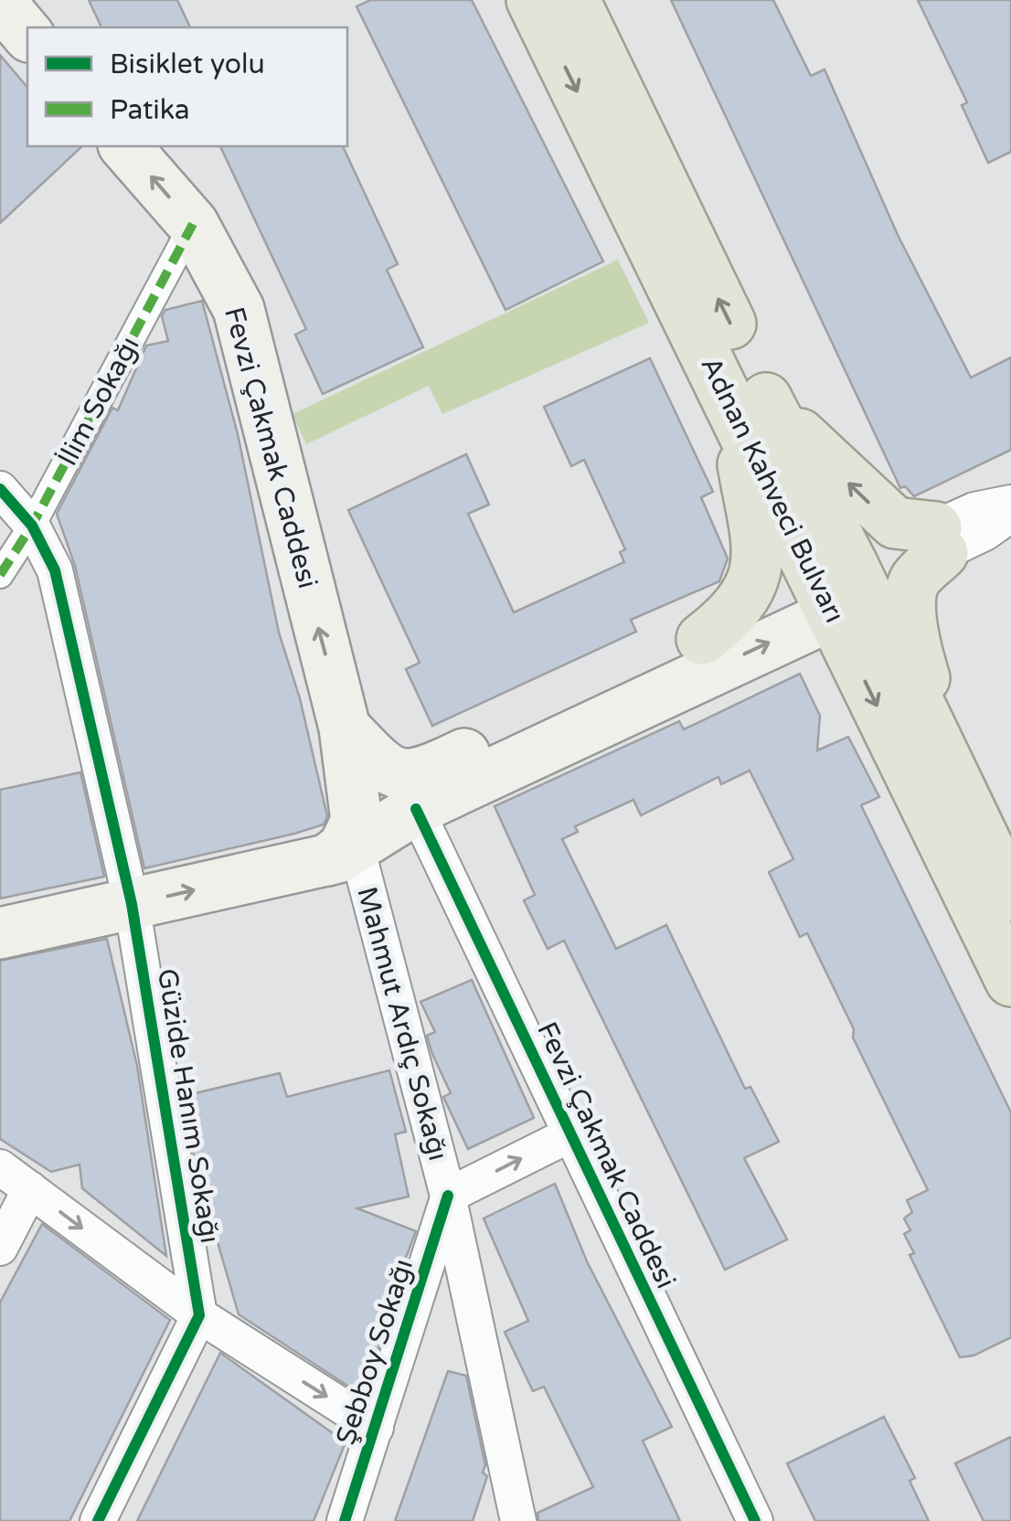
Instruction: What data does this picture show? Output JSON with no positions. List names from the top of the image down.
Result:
{
  "streets": {
    "main road": ["Fevzi Çakmak Caddesi", "Adnan Kahveci Bulvarı"],
    "street": [
      "İlim Sokağı",
      "Mahmut Ardıç Sokağı",
      "Güzide Hanım Sokağı",
      "Şebboy Sokağı"
    ]
  },
  "crossings": [
    ["İlim Sokağı", "Fevzi Çakmak Caddesi"],
    ["İlim Sokağı", "Güzide Hanım Sokağı"],
    ["Fevzi Çakmak Caddesi", "Mahmut Ardıç Sokağı"],
    ["Mahmut Ardıç Sokağı", "Şebboy Sokağı"]
  ],
  "one_way": ["Fevzi Çakmak Caddesi"],
  "legend": ["Bisiklet yolu", "Patika"]
}
